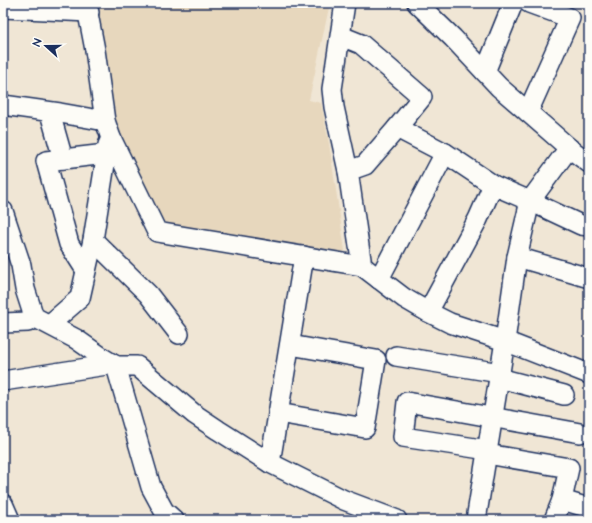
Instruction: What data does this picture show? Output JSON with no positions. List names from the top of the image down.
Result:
{
  "north": "left"
}
